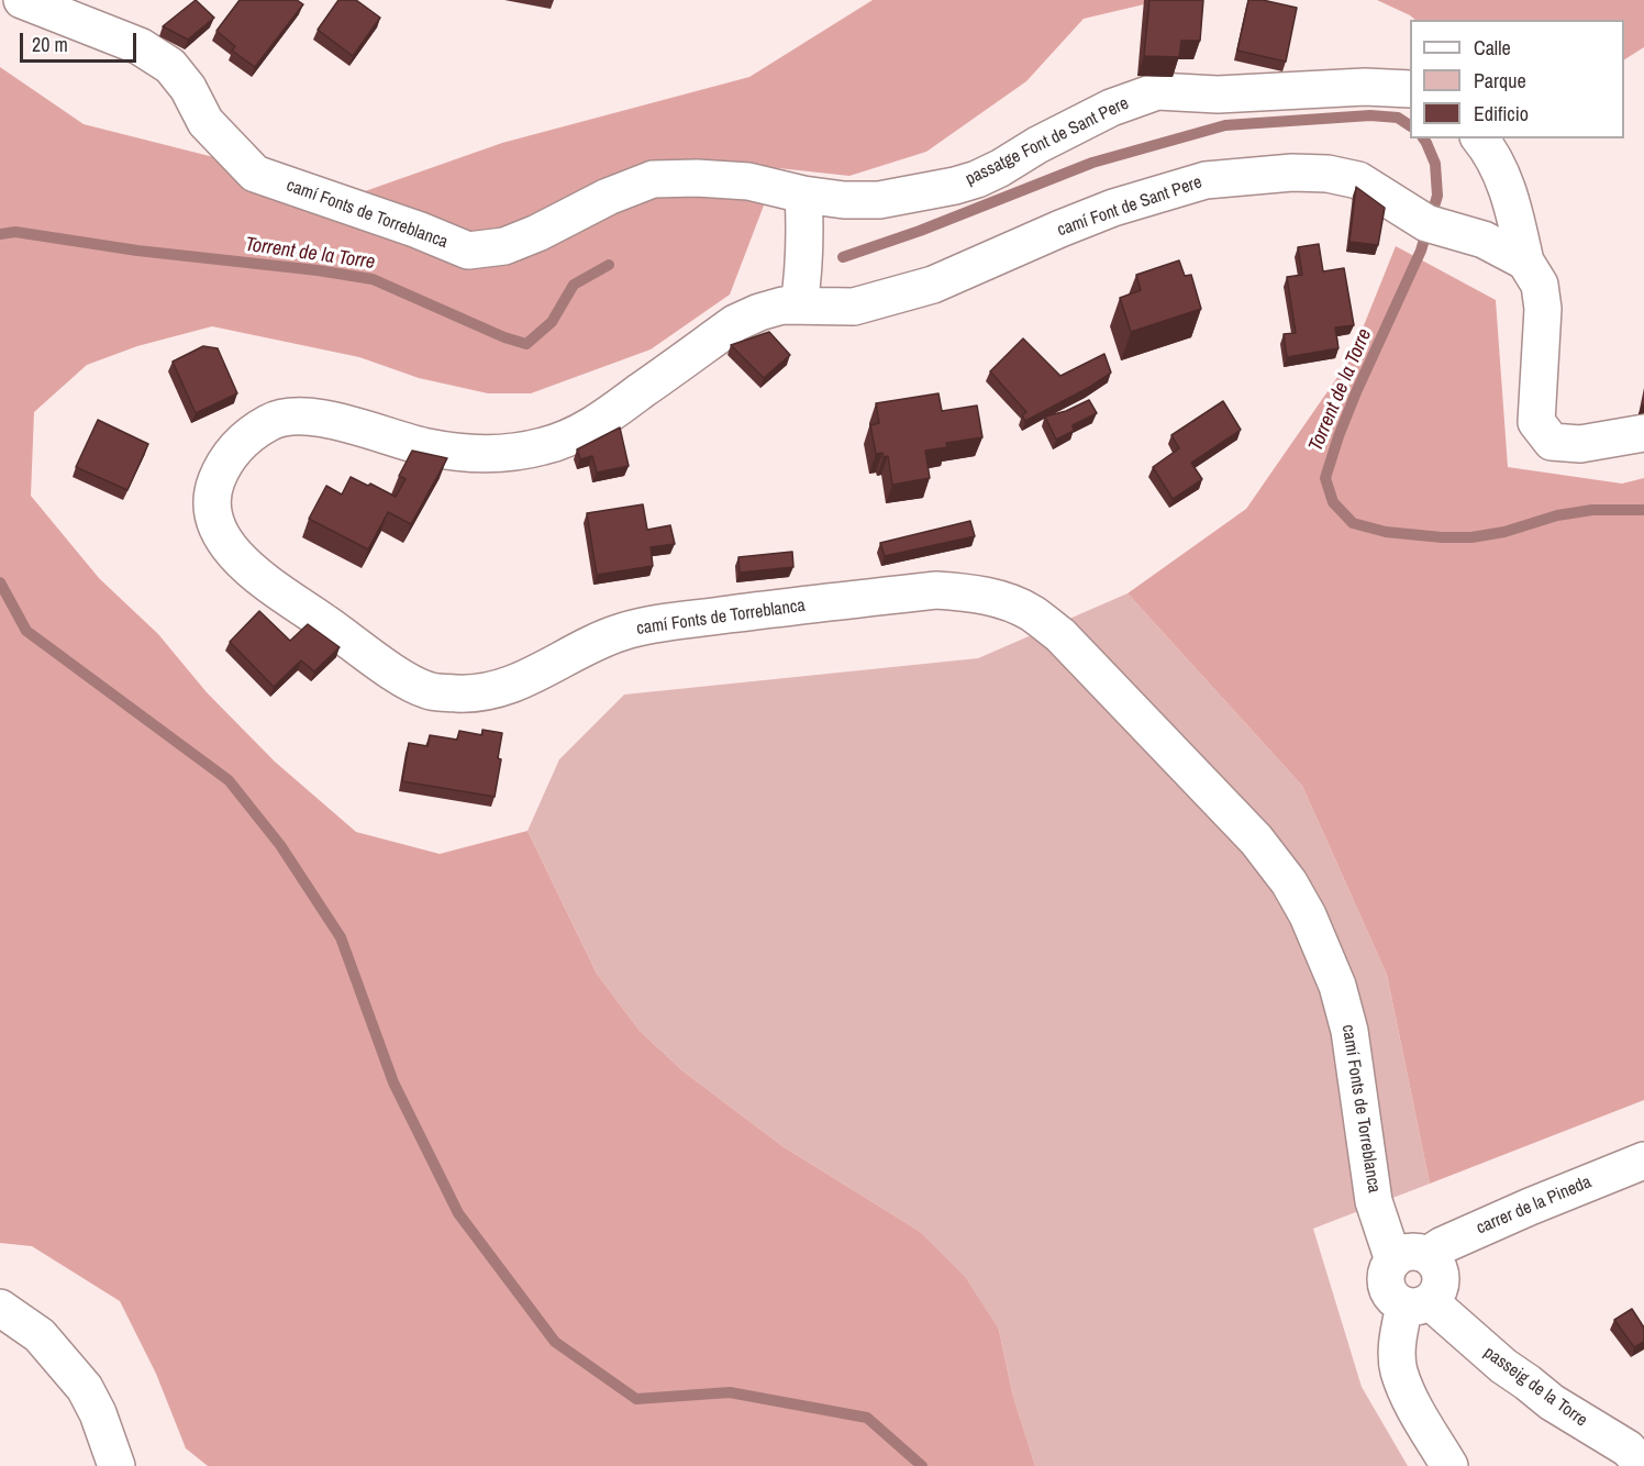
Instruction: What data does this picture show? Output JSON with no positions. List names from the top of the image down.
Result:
{
  "streets": {
    "street": [
      "passatge Font de Sant Pere",
      "camí Font de Sant Pere",
      "camí Fonts de Torreblanca",
      "carrer de la Pineda",
      "passeig de la Torre"
    ]
  },
  "crossings": [
    ["passatge Font de Sant Pere", "camí Fonts de Torreblanca"],
    ["camí Font de Sant Pere", "camí Fonts de Torreblanca"],
    ["camí Fonts de Torreblanca", "carrer de la Pineda"],
    ["camí Fonts de Torreblanca", "passeig de la Torre"],
    ["carrer de la Pineda", "passeig de la Torre"]
  ],
  "water": ["Torrent de la Torre"],
  "legend": ["Calle", "Parque", "Edificio"],
  "scale_bar": "20 m"
}
